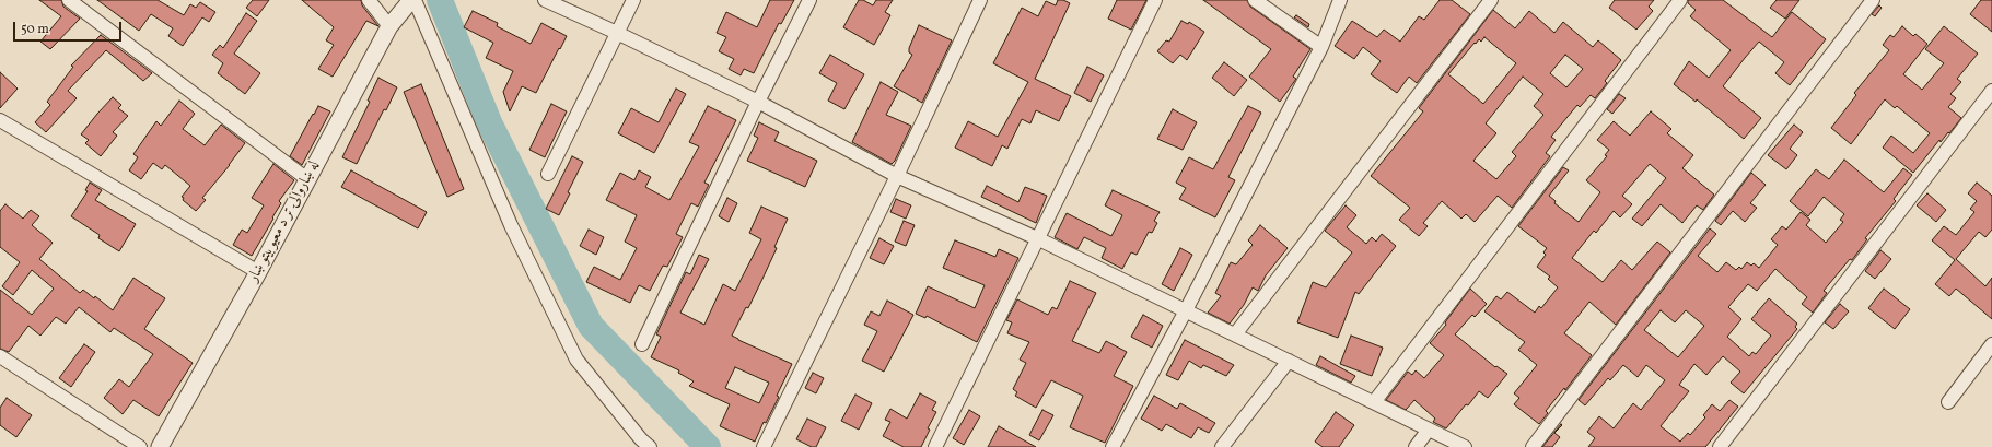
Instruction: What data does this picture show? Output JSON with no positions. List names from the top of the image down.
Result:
{
  "streets": {
    "street": ["له ښاروالۍ تر د معیوبیتو ښار"]
  },
  "scale_bar": "50 m"
}
